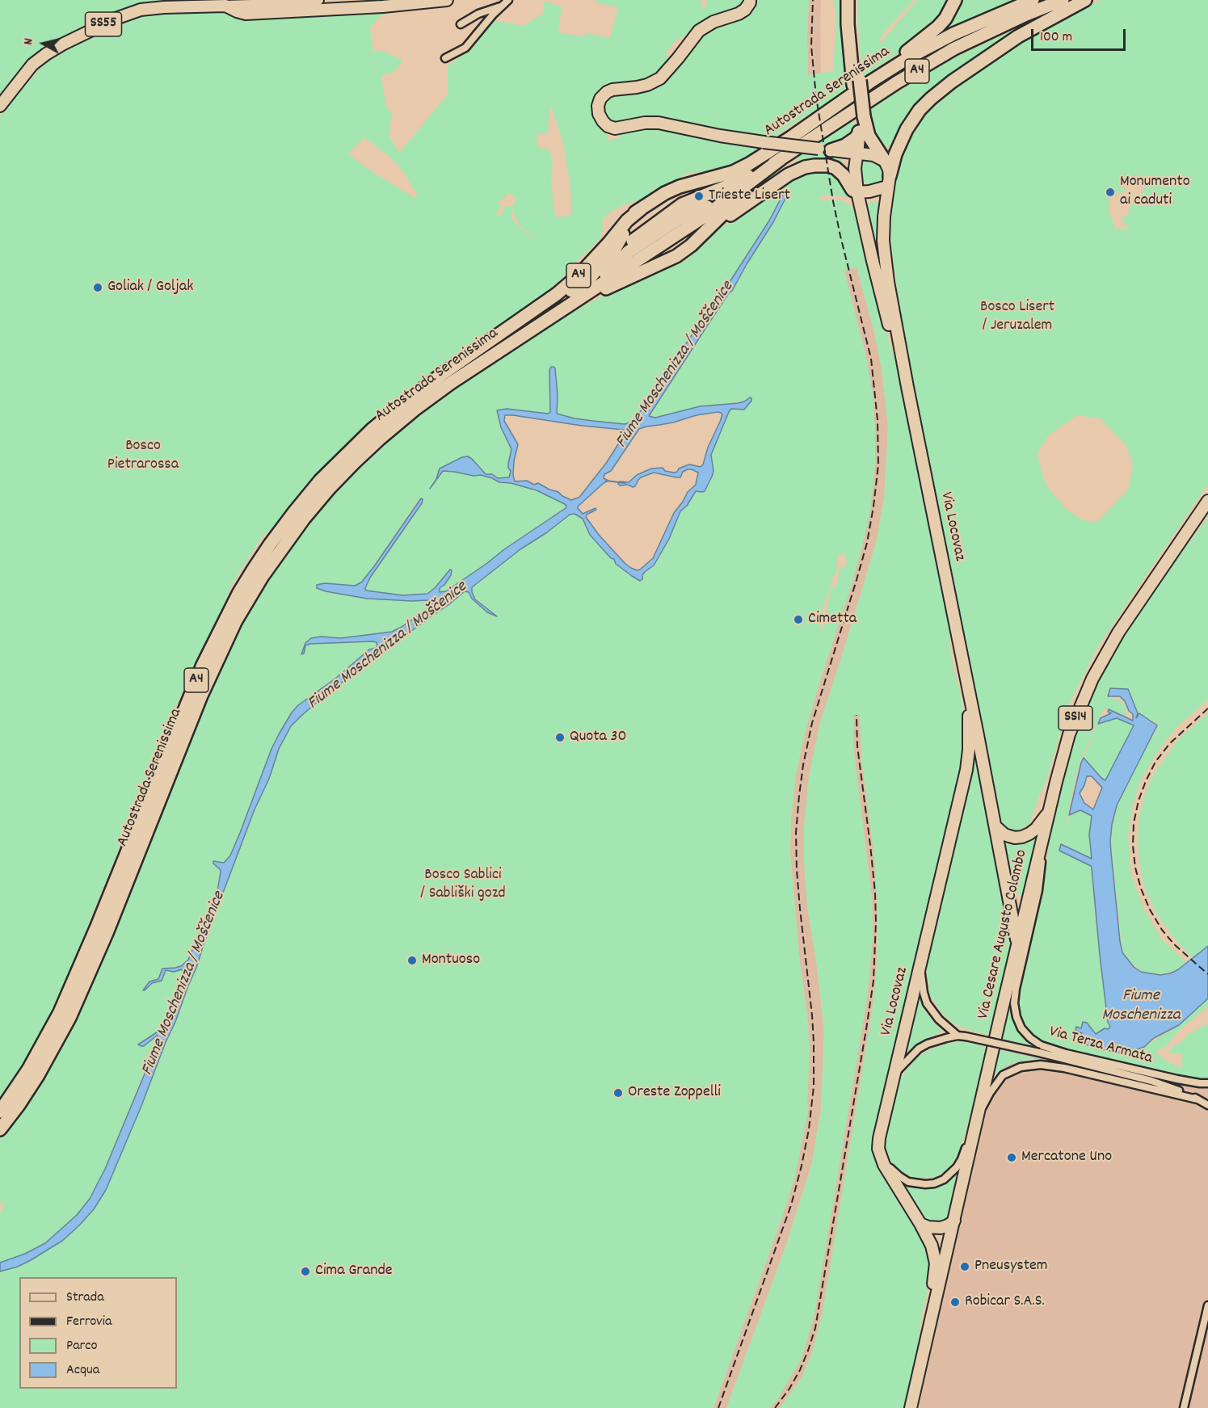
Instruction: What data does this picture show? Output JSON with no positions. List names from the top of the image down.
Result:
{
  "streets": {
    "highway": ["A4", "Autostrada Serenissima"],
    "main road": [
      "SS55",
      "Via Locovaz",
      "SS14",
      "Via Cesare Augusto Colombo"
    ],
    "street": ["Via Terza Armata"]
  },
  "crossings": [
    ["A4", "Autostrada Serenissima"],
    ["Via Locovaz", "Via Cesare Augusto Colombo"],
    ["Via Locovaz", "Via Terza Armata"],
    ["Via Cesare Augusto Colombo", "Via Terza Armata"]
  ],
  "water": ["Fiume Moschenizza / Moščenice", "Fiume Moschenizza"],
  "parks": ["Bosco Lisert / Jeruzalem", "Bosco Pietrarossa", "Bosco Sablici / Sabliški gozd"],
  "places": [
    "Monumento ai caduti",
    "Trieste Lisert",
    "Goliak / Goljak",
    "Cimetta",
    "Quota 30",
    "Montuoso",
    "Oreste Zoppelli",
    "Mercatone Uno",
    "Pneusystem",
    "Cima Grande",
    "Robicar S.A.S."
  ],
  "legend": [
    "Strada",
    "Ferrovia",
    "Parco",
    "Acqua"
  ],
  "scale_bar": "100 m",
  "north": "left"
}
